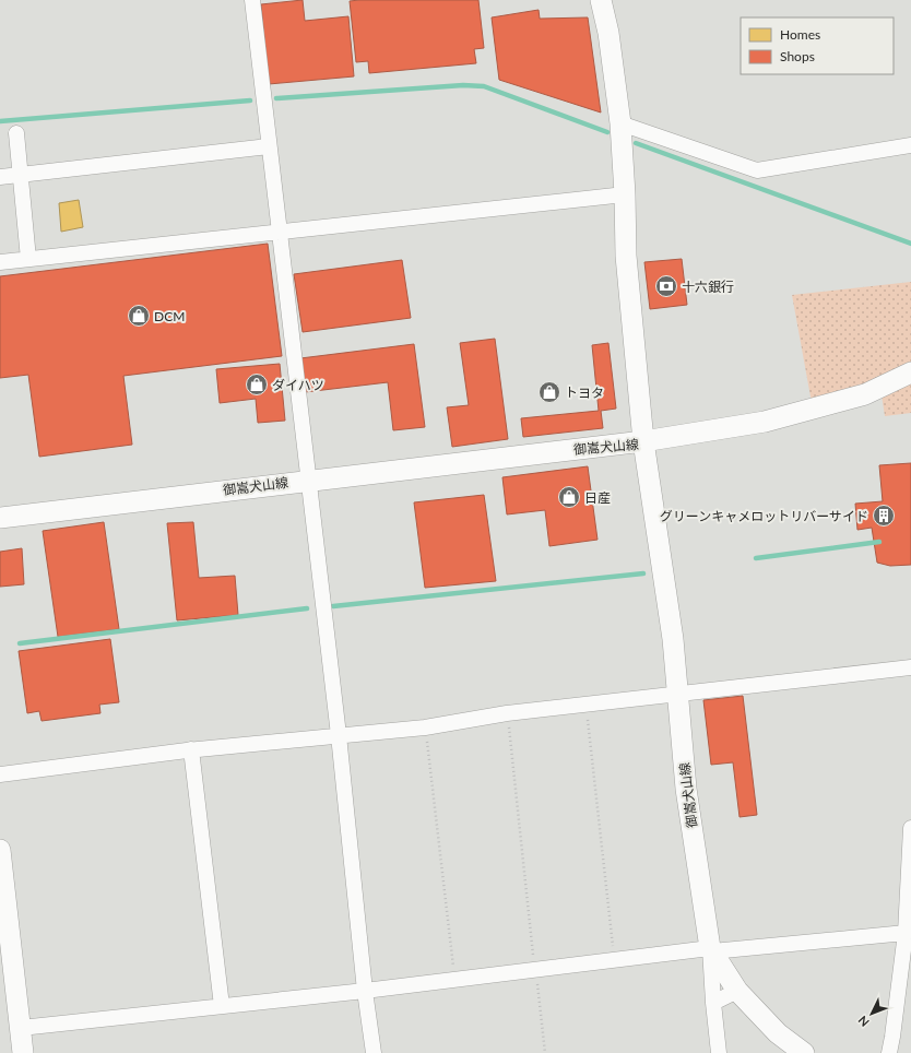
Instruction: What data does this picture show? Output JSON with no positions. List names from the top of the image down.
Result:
{
  "streets": {
    "main road": ["御嵩犬山線"]
  },
  "places": {
    "bank": ["十六銀行"],
    "shop": [
      "DCM",
      "ダイハツ",
      "トヨタ",
      "日産"
    ],
    "building": ["グリーンキャメロットリバーサイド"]
  },
  "legend": ["Homes", "Shops"],
  "north": "bottom left"
}
